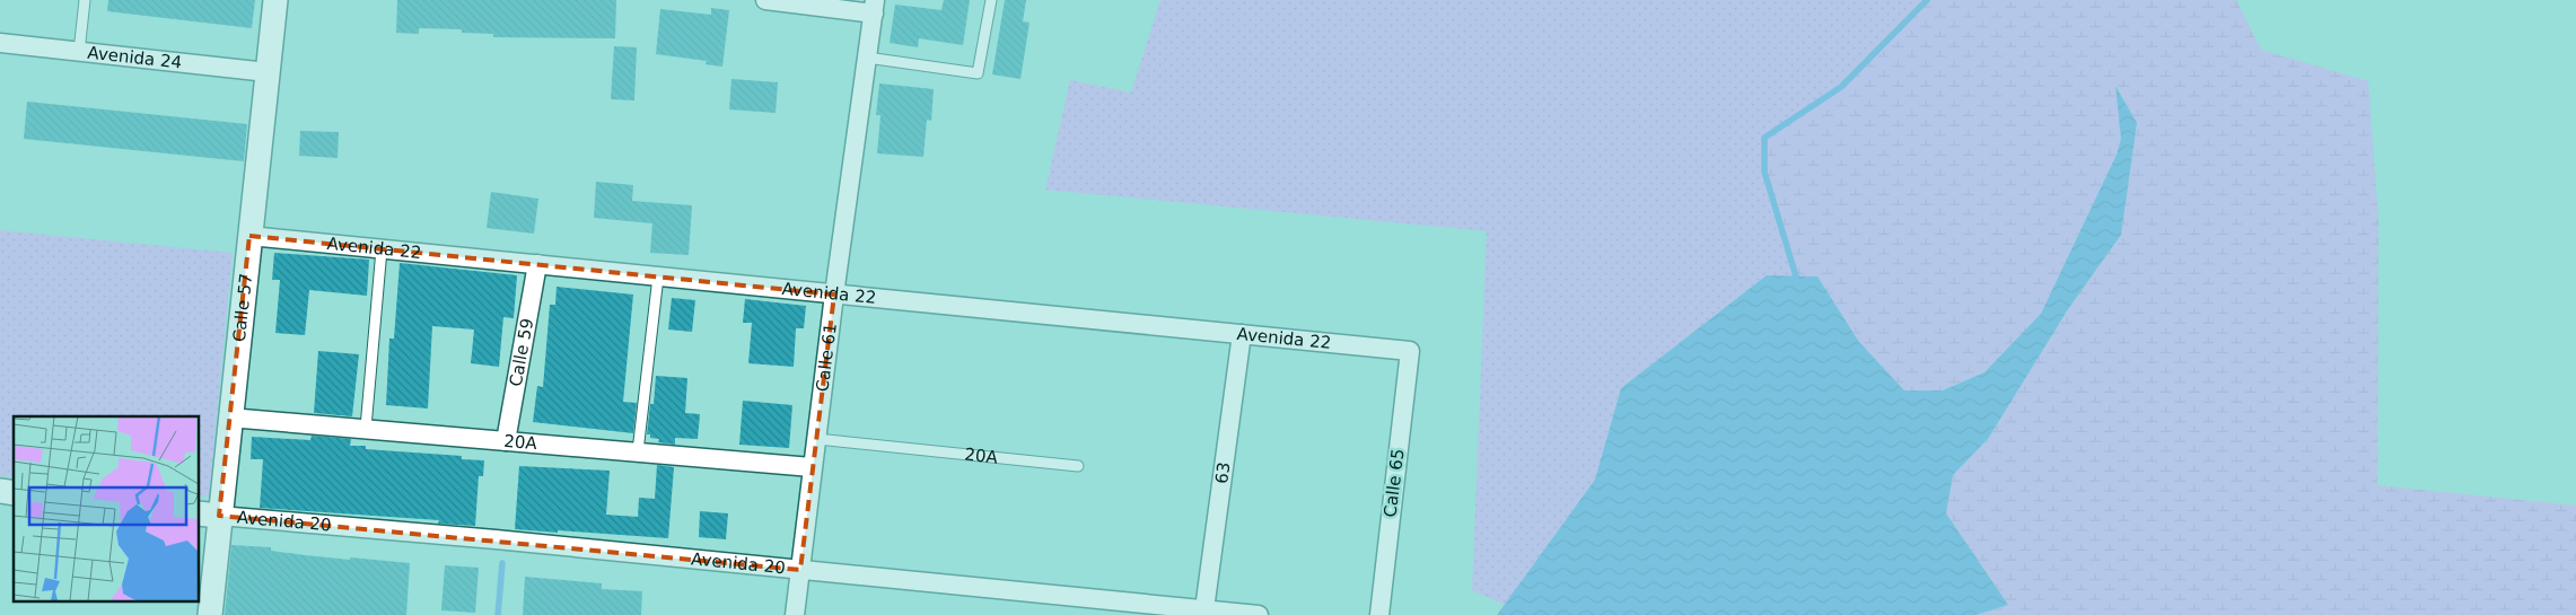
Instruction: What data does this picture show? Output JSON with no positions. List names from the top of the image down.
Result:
{
  "streets": {
    "street": [
      "Avenida 24",
      "Avenida 22",
      "Calle 57",
      "Calle 59",
      "Calle 61",
      "20A",
      "63",
      "Calle 65",
      "Avenida 20"
    ]
  },
  "crossings": [
    ["Avenida 24", "Calle 57"],
    ["Avenida 22", "Calle 57"],
    ["Avenida 22", "Calle 59"],
    ["Avenida 22", "Calle 61"],
    ["Avenida 22", "63"],
    ["Avenida 22", "Calle 65"],
    ["Calle 57", "20A"],
    ["Calle 57", "Avenida 20"],
    ["Calle 59", "20A"],
    ["Calle 61", "20A"],
    ["Calle 61", "Avenida 20"],
    ["63", "Avenida 20"]
  ]
}
